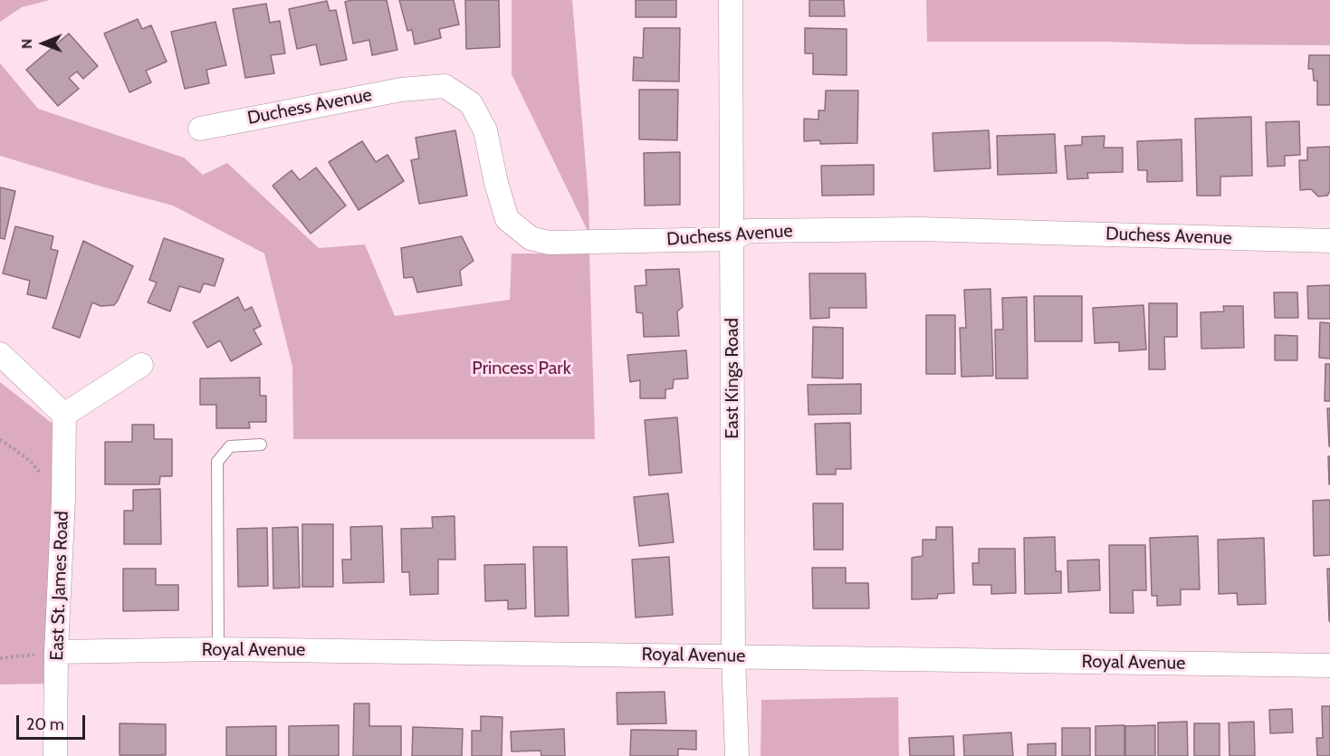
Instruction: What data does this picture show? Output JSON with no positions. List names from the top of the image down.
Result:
{
  "streets": {
    "street": [
      "Duchess Avenue",
      "East Kings Road",
      "East St. James Road",
      "Royal Avenue"
    ]
  },
  "crossings": [
    ["Duchess Avenue", "East Kings Road"],
    ["East Kings Road", "Royal Avenue"],
    ["East St. James Road", "Royal Avenue"]
  ],
  "parks": ["Princess Park"],
  "scale_bar": "20 m",
  "north": "left"
}
